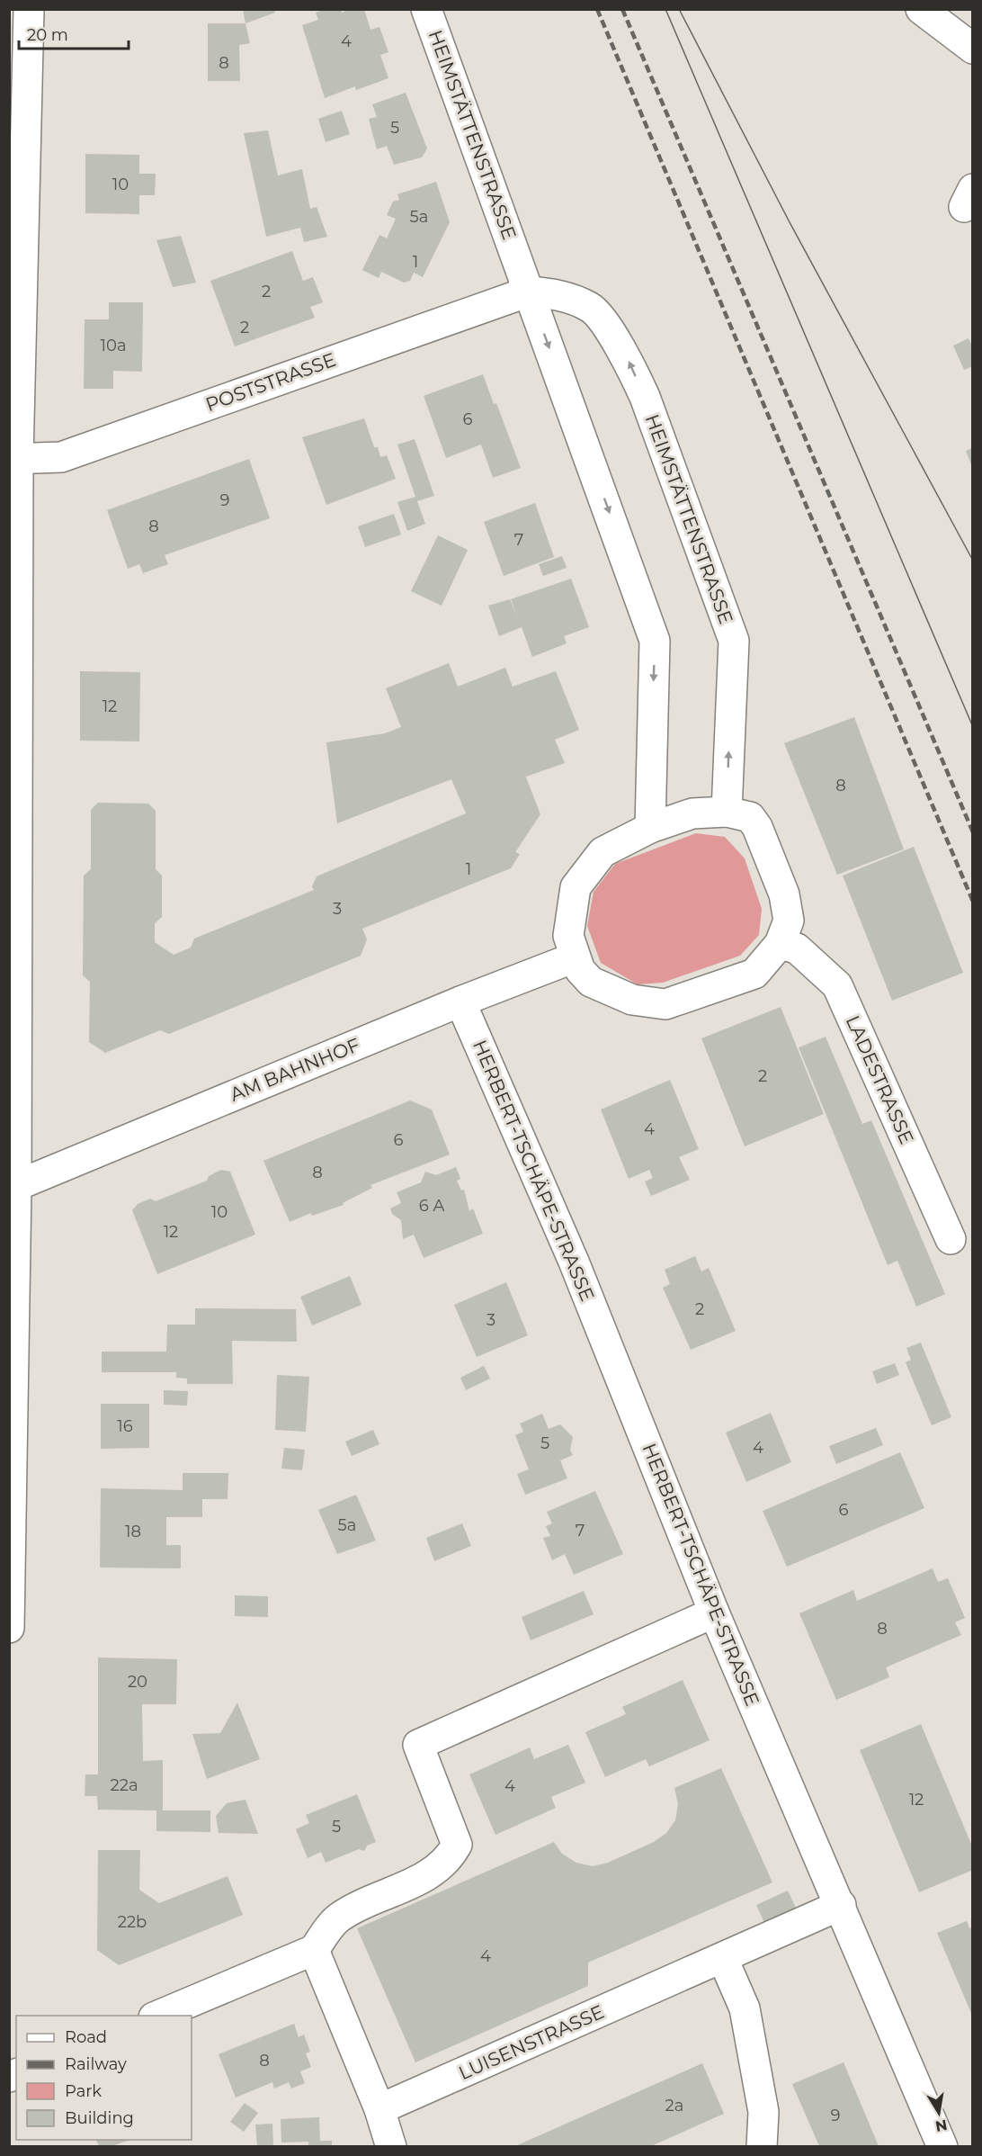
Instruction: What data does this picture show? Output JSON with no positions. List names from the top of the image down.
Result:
{
  "streets": {
    "street": [
      "HEIMSTÄTTENSTRASSE",
      "POSTSTRASSE",
      "AM BAHNHOF",
      "LADESTRASSE",
      "HERBERT-TSCHÄPE-STRASSE",
      "LUISENSTRASSE"
    ]
  },
  "crossings": [
    ["HEIMSTÄTTENSTRASSE", "POSTSTRASSE"],
    ["AM BAHNHOF", "HERBERT-TSCHÄPE-STRASSE"],
    ["HERBERT-TSCHÄPE-STRASSE", "LUISENSTRASSE"]
  ],
  "house_numbers": [
    "4",
    "8",
    "5",
    "10",
    "5a",
    "1",
    "2",
    "2",
    "10a",
    "6",
    "9",
    "8",
    "7",
    "12",
    "8",
    "1",
    "3",
    "2",
    "4",
    "6",
    "8",
    "6 A",
    "10",
    "12",
    "2",
    "3",
    "16",
    "5",
    "4",
    "6",
    "5a",
    "7",
    "18",
    "8",
    "20",
    "22a",
    "4",
    "12",
    "5",
    "22b",
    "4",
    "8",
    "2a",
    "9"
  ],
  "legend": [
    "Road",
    "Railway",
    "Park",
    "Building"
  ],
  "scale_bar": "20 m",
  "north": "bottom"
}
